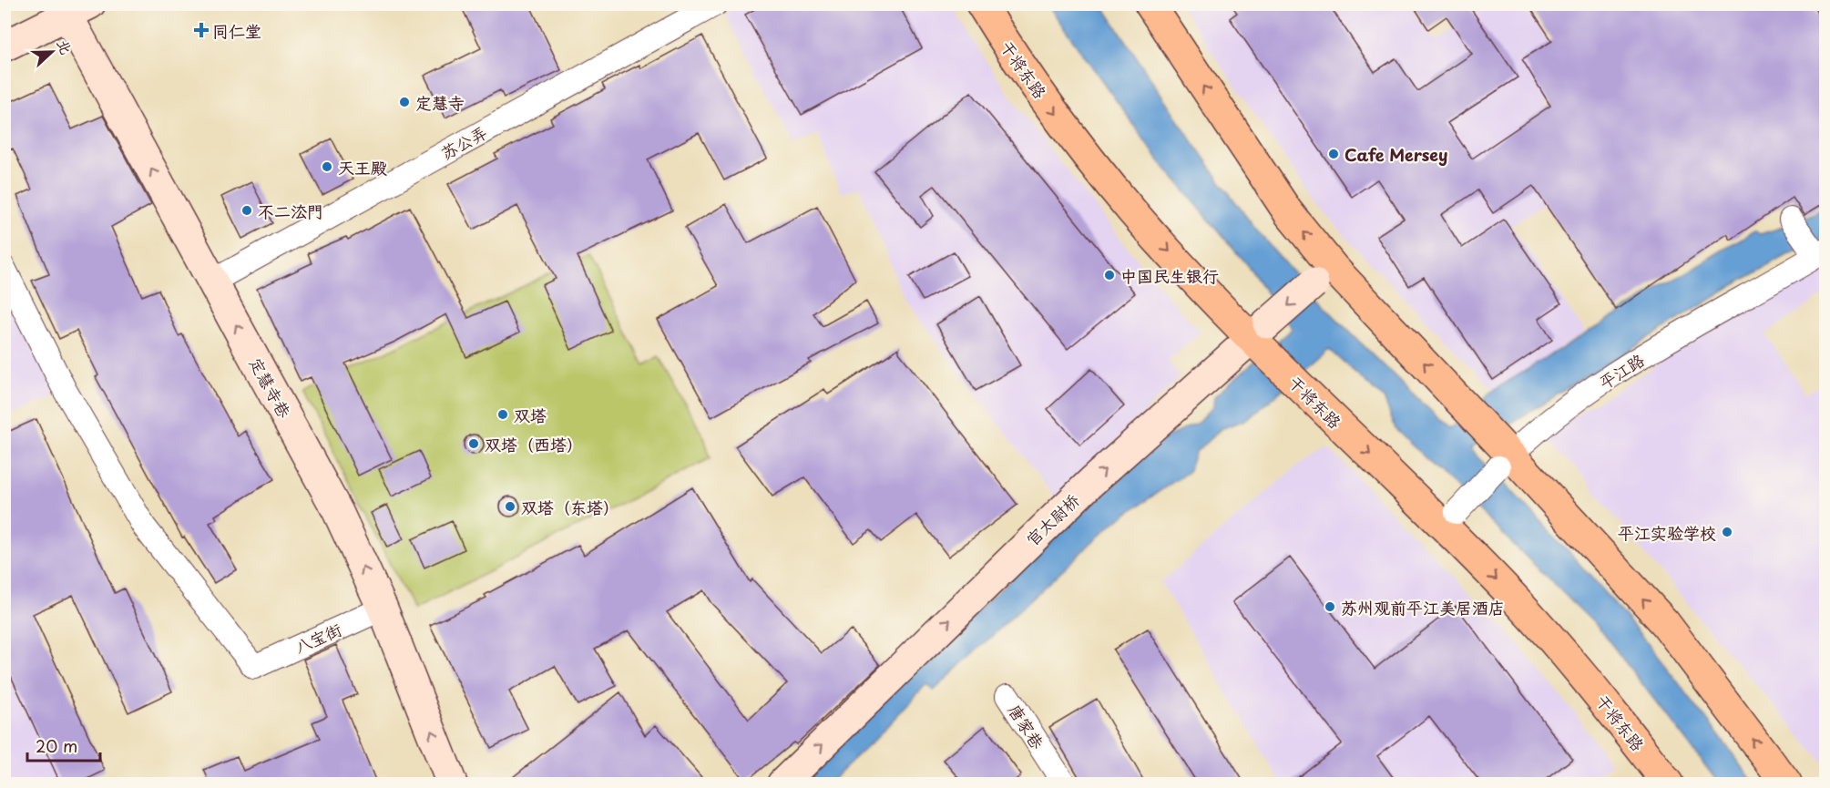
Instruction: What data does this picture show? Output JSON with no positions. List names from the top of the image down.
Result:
{
  "streets": {
    "main road": ["干将东路"],
    "street": [
      "苏公弄",
      "平江路",
      "定慧寺巷",
      "官太尉桥",
      "八宝街",
      "唐家巷"
    ]
  },
  "crossings": [
    ["干将东路", "平江路"],
    ["干将东路", "官太尉桥"],
    ["苏公弄", "定慧寺巷"],
    ["定慧寺巷", "八宝街"]
  ],
  "one_way": ["定慧寺巷"],
  "places": {
    "health": ["同仁堂"],
    "other": [
      "定慧寺",
      "Cafe Mersey",
      "天王殿",
      "不二㳒門",
      "中国民生银行",
      "双塔",
      "双塔（西塔）",
      "双塔（东塔）",
      "平江实验学校",
      "苏州观前平江美居酒店"
    ]
  },
  "scale_bar": "20 m",
  "north": "right"
}
